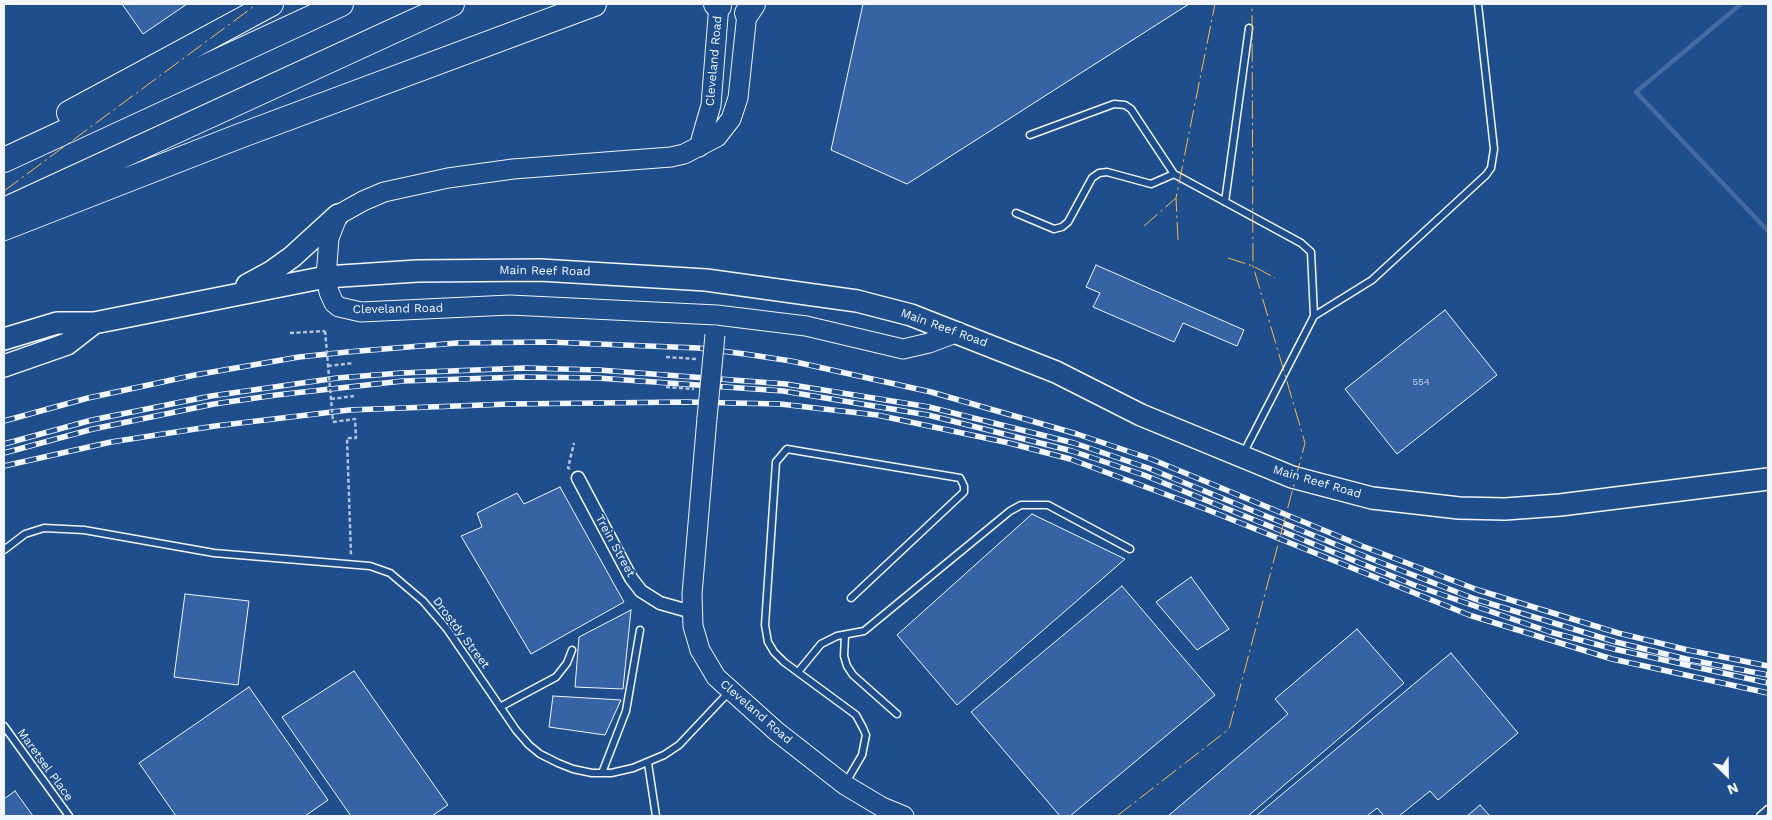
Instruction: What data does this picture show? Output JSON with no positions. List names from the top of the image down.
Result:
{
  "streets": {
    "main road": ["Main Reef Road"],
    "street": ["Cleveland Road", "Trein Street"],
    "lane": ["Drostdy Street", "Maretsel Place"]
  },
  "crossings": [
    ["Cleveland Road", "Main Reef Road"],
    ["Cleveland Road", "Trein Street"],
    ["Cleveland Road", "Drostdy Street"]
  ],
  "house_numbers": ["554"],
  "north": "bottom right"
}
